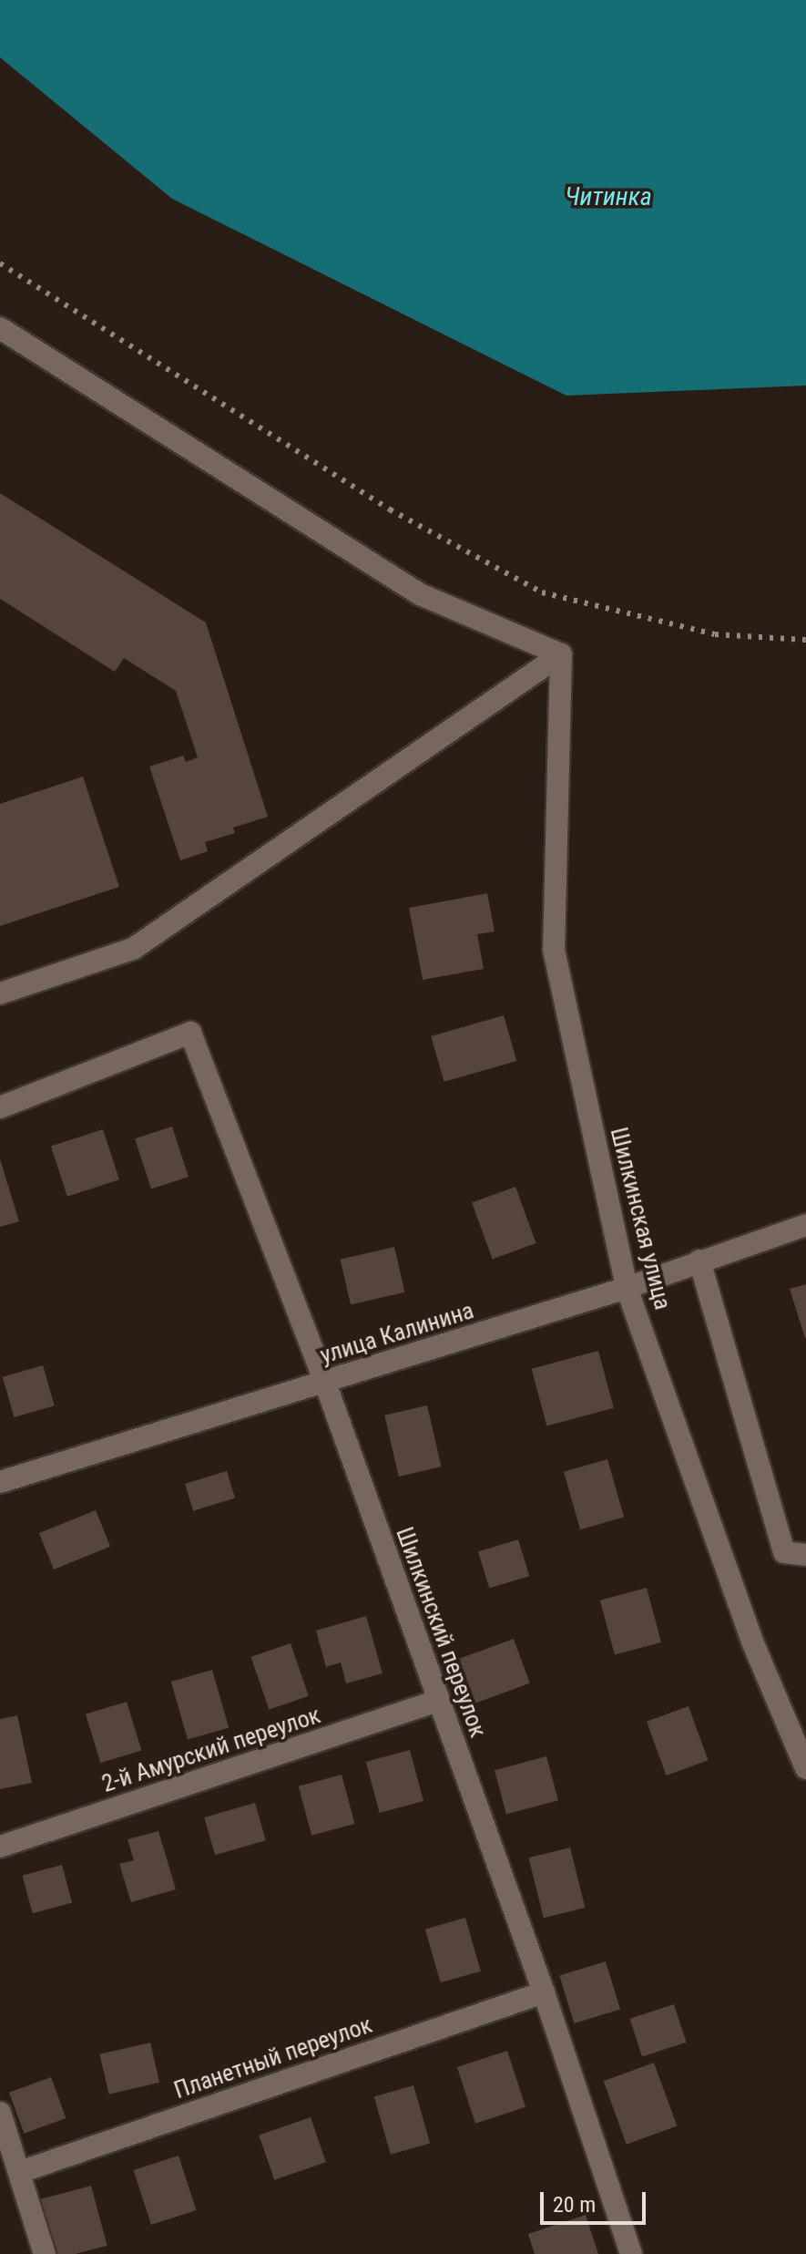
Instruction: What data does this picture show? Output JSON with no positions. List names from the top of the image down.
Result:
{
  "streets": {
    "street": [
      "Шилкинская улица",
      "улица Калинина",
      "Шилкинский переулок",
      "2-й Амурский переулок",
      "Планетный переулок"
    ]
  },
  "crossings": [
    ["Шилкинская улица", "улица Калинина"],
    ["улица Калинина", "Шилкинский переулок"],
    ["Шилкинский переулок", "2-й Амурский переулок"],
    ["Шилкинский переулок", "Планетный переулок"]
  ],
  "water": ["Читинка"],
  "scale_bar": "20 m"
}
